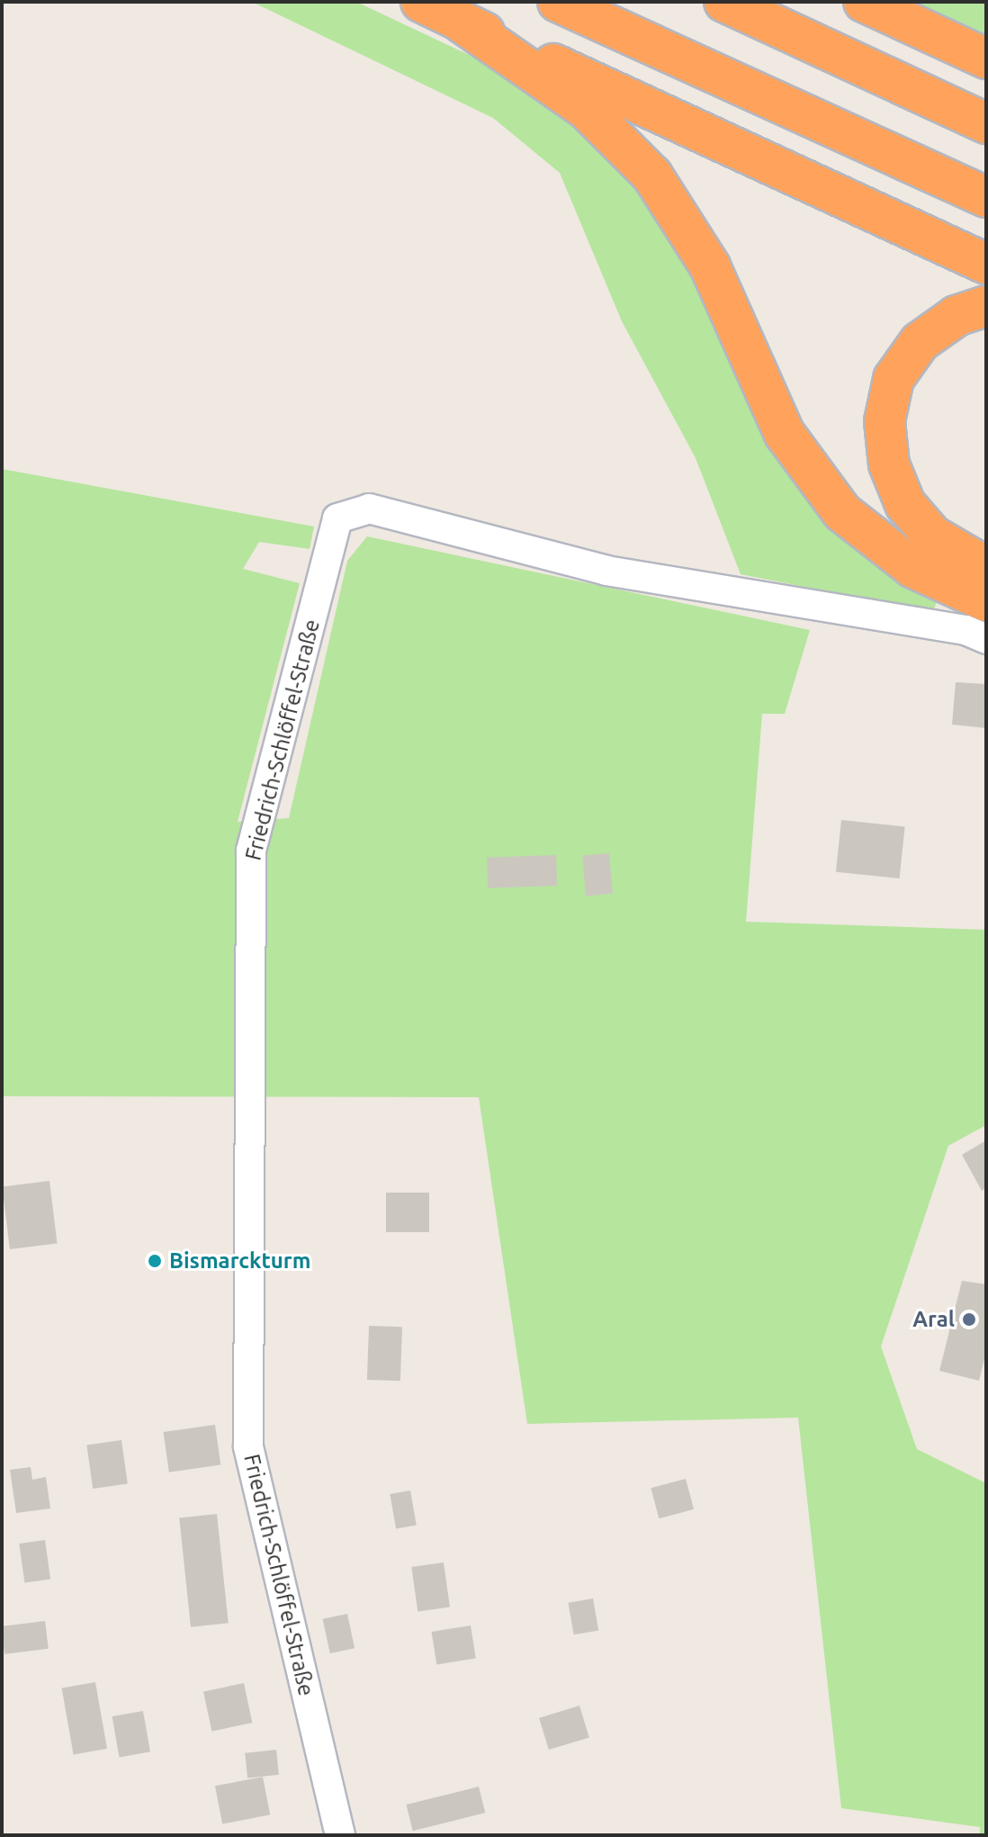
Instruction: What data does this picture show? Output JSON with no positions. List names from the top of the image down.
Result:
{
  "streets": {
    "street": ["Friedrich-Schlöffel-Straße"]
  },
  "places": ["Bismarckturm", "Aral"]
}
